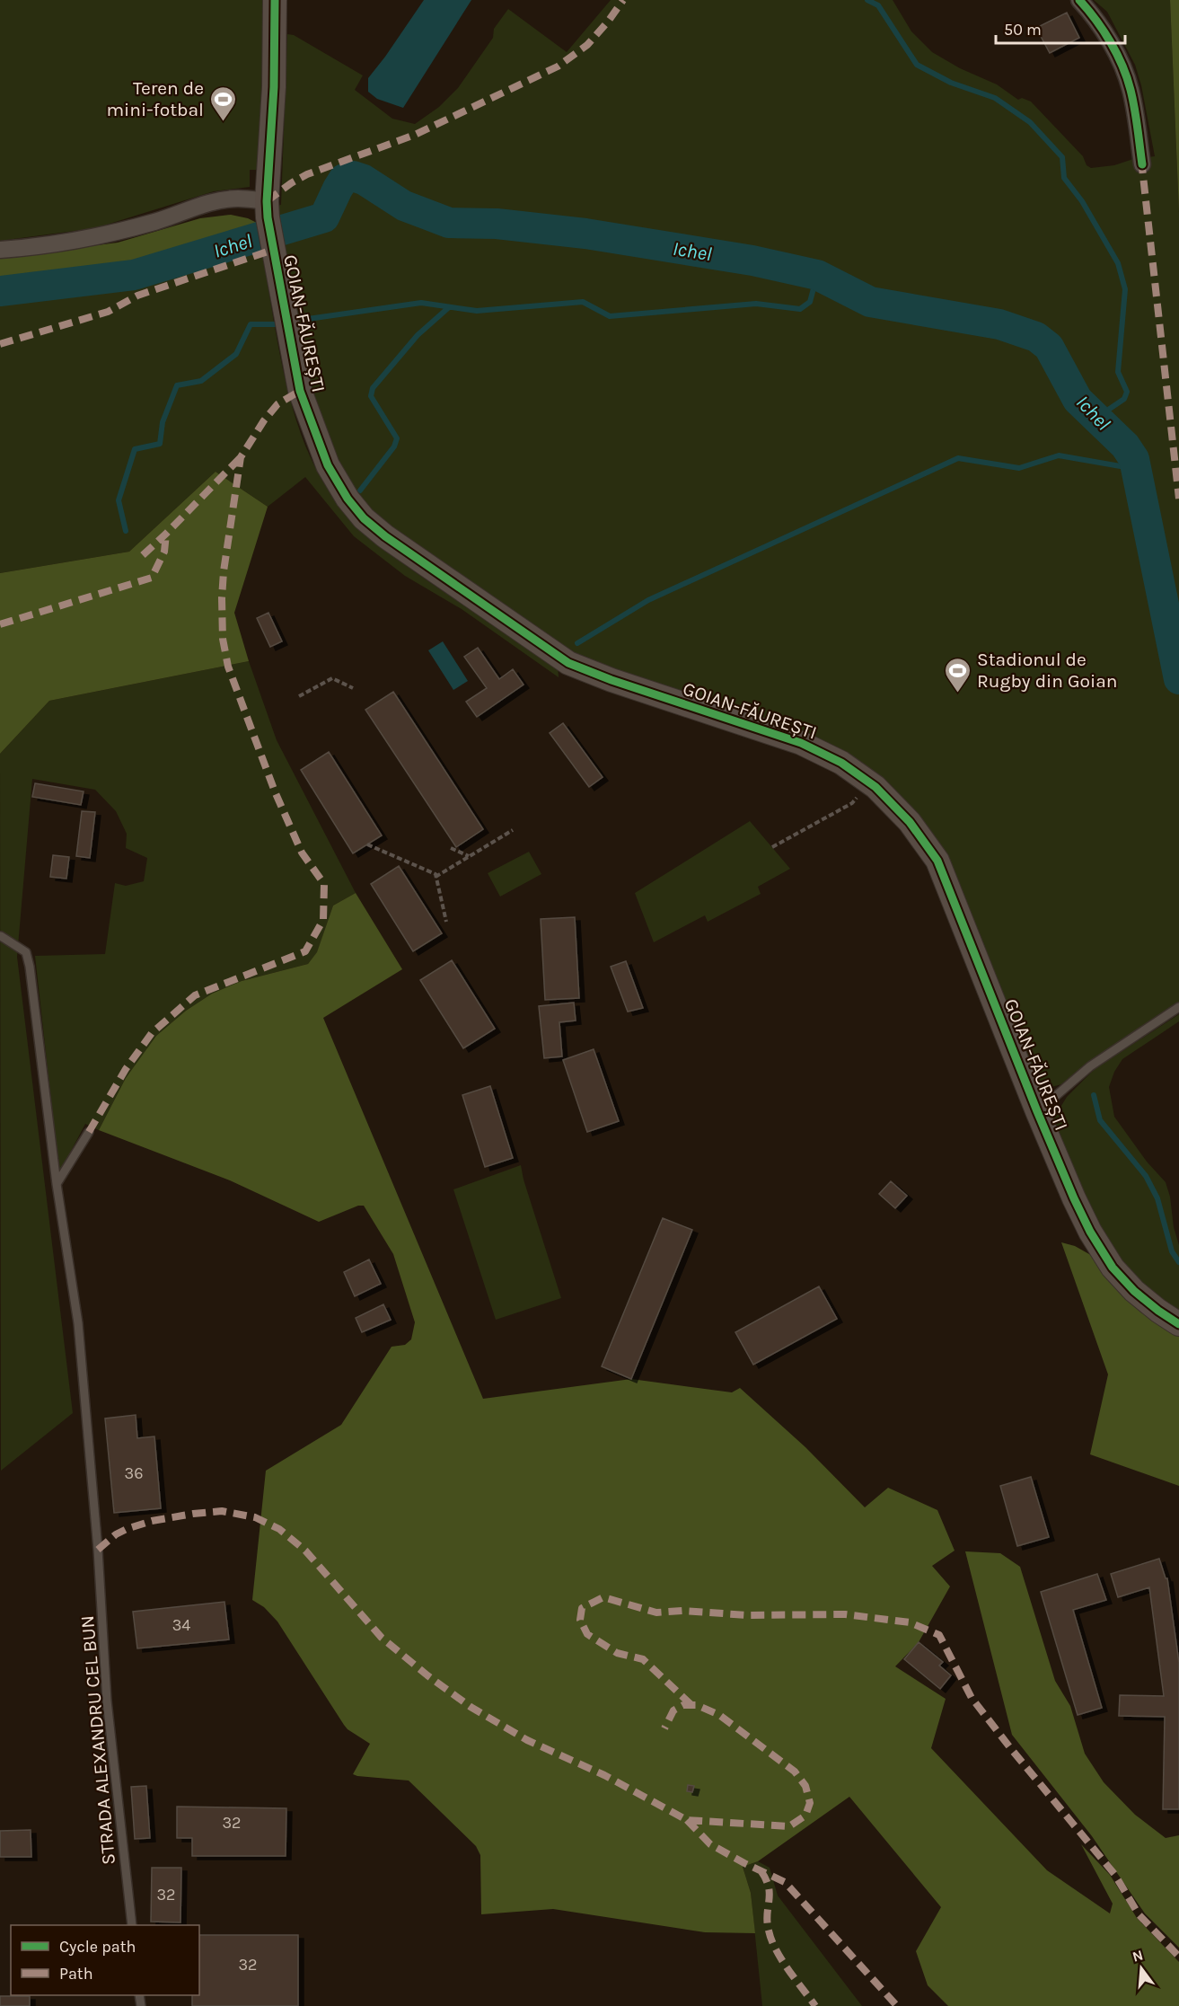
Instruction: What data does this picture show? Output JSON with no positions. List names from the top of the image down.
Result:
{
  "streets": {
    "street": ["GOIAN-FĂUREȘTI"],
    "lane": ["STRADA ALEXANDRU CEL BUN"]
  },
  "water": ["Ichel"],
  "places": {
    "sports": ["Teren de mini-fotbal", "Stadionul de Rugby din Goian"]
  },
  "house_numbers": [
    "36",
    "34",
    "32",
    "32",
    "32"
  ],
  "legend": ["Cycle path", "Path"],
  "scale_bar": "50 m",
  "north": "top"
}
